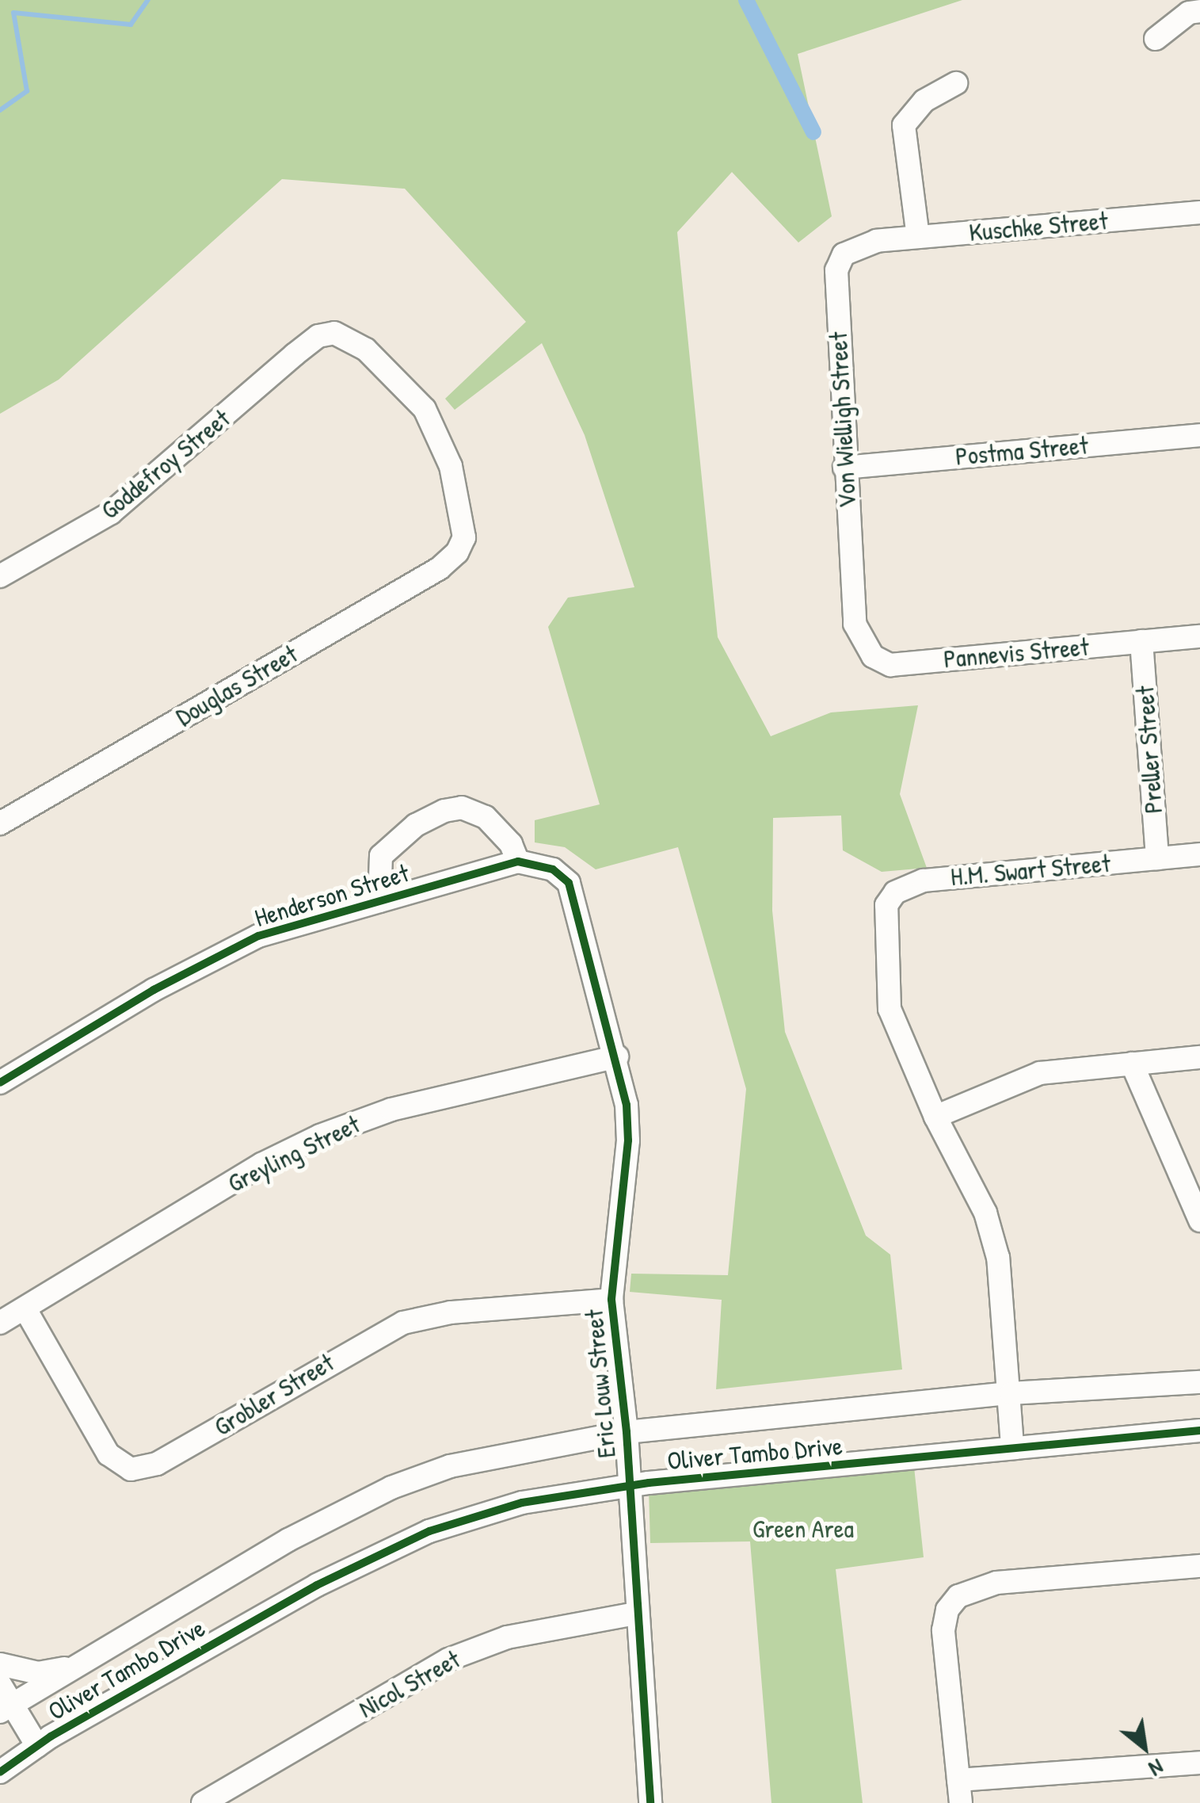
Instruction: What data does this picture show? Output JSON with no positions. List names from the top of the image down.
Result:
{
  "streets": {
    "street": [
      "Kuschke Street",
      "Von Wielligh Street",
      "Postma Street",
      "Goddefroy Street",
      "Pannevis Street",
      "Douglas Street",
      "Preller Street",
      "H.M. Swart Street",
      "Henderson Street",
      "Greyling Street",
      "Eric Louw Street",
      "Grobler Street",
      "Oliver Tambo Drive",
      "Nicol Street"
    ]
  },
  "crossings": [
    ["Kuschke Street", "Von Wielligh Street"],
    ["Von Wielligh Street", "Postma Street"],
    ["Von Wielligh Street", "Pannevis Street"],
    ["Goddefroy Street", "Douglas Street"],
    ["Pannevis Street", "Preller Street"],
    ["Preller Street", "H.M. Swart Street"],
    ["Henderson Street", "Eric Louw Street"],
    ["Greyling Street", "Eric Louw Street"],
    ["Greyling Street", "Grobler Street"],
    ["Eric Louw Street", "Grobler Street"],
    ["Eric Louw Street", "Oliver Tambo Drive"],
    ["Eric Louw Street", "Nicol Street"]
  ],
  "parks": ["Green Area"],
  "north": "bottom right"
}
